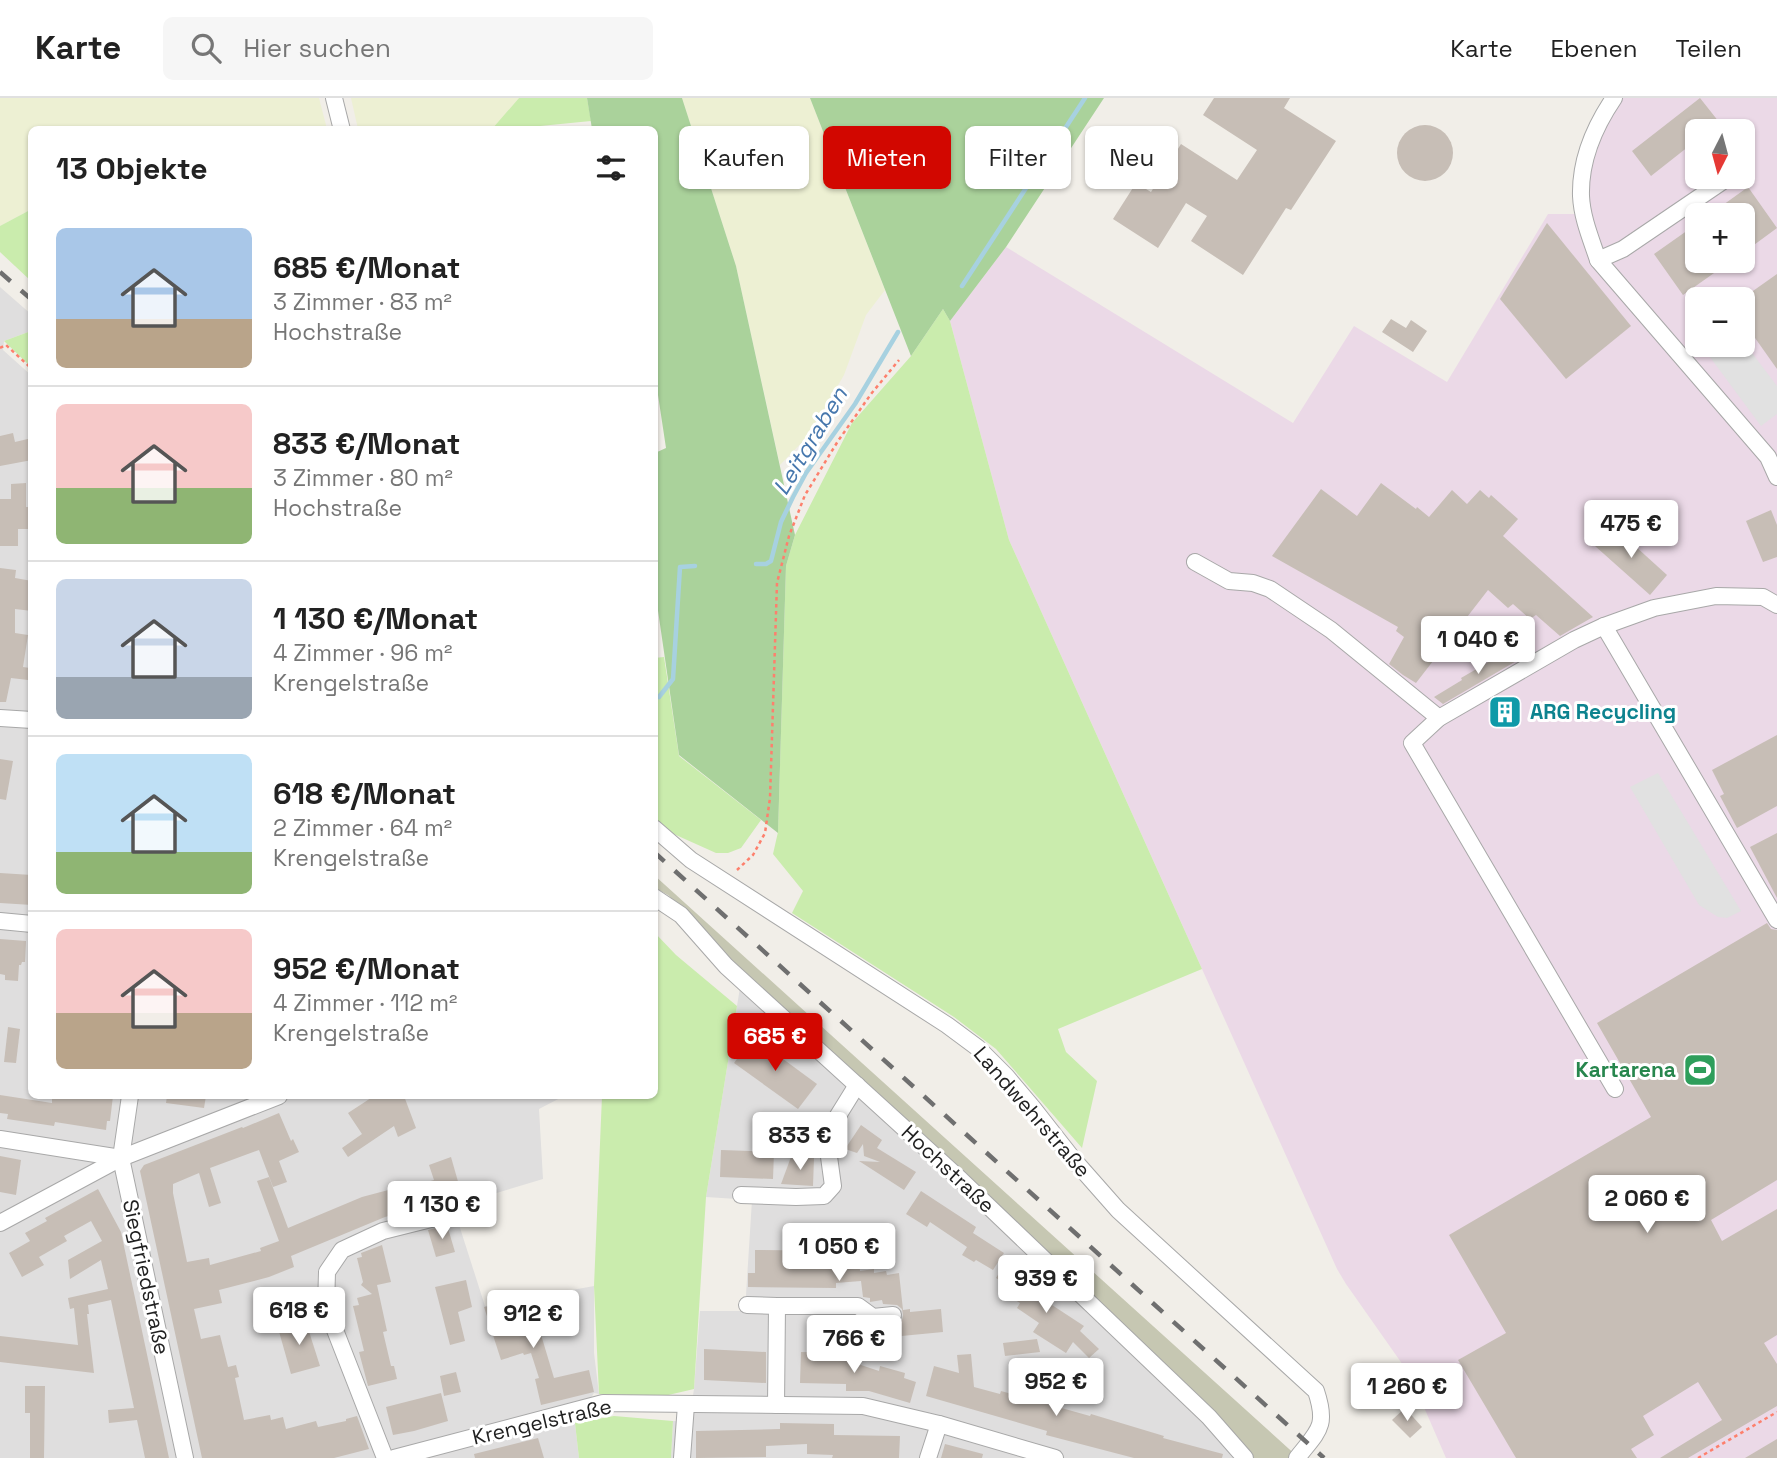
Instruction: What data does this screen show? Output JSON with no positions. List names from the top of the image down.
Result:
{
  "streets": {
    "street": [
      "Landwehrstraße",
      "Hochstraße",
      "Siegfriedstraße",
      "Krengelstraße"
    ]
  },
  "water": ["Leitgraben"],
  "places": {
    "building": ["ARG Recycling"],
    "sports": ["Kartarena"]
  },
  "north": "bottom",
  "page": {
    "header": "Karte",
    "search": "Hier suchen",
    "nav": ["Karte", "Ebenen", "Teilen"],
    "map_buttons": ["+", "−"],
    "chip": [
      "Kaufen",
      "Mieten",
      "Filter",
      "Neu"
    ],
    "heading": "13 Objekte",
    "list": [
      {
        "name": "685 €/Monat",
        "note": "3 Zimmer · 83 m² · Hochstraße"
      },
      {
        "name": "833 €/Monat",
        "note": "3 Zimmer · 80 m² · Hochstraße"
      },
      {
        "name": "1 130 €/Monat",
        "note": "4 Zimmer · 96 m² · Krengelstraße"
      },
      {
        "name": "618 €/Monat",
        "note": "2 Zimmer · 64 m² · Krengelstraße"
      },
      {
        "name": "952 €/Monat",
        "note": "4 Zimmer · 112 m² · Krengelstraße"
      }
    ],
    "price": [
      "475 €",
      "1 040 €",
      "685 €",
      "833 €",
      "2 060 €",
      "1 130 €",
      "1 050 €",
      "939 €",
      "618 €",
      "912 €",
      "766 €",
      "952 €",
      "1 260 €"
    ]
  }
}
